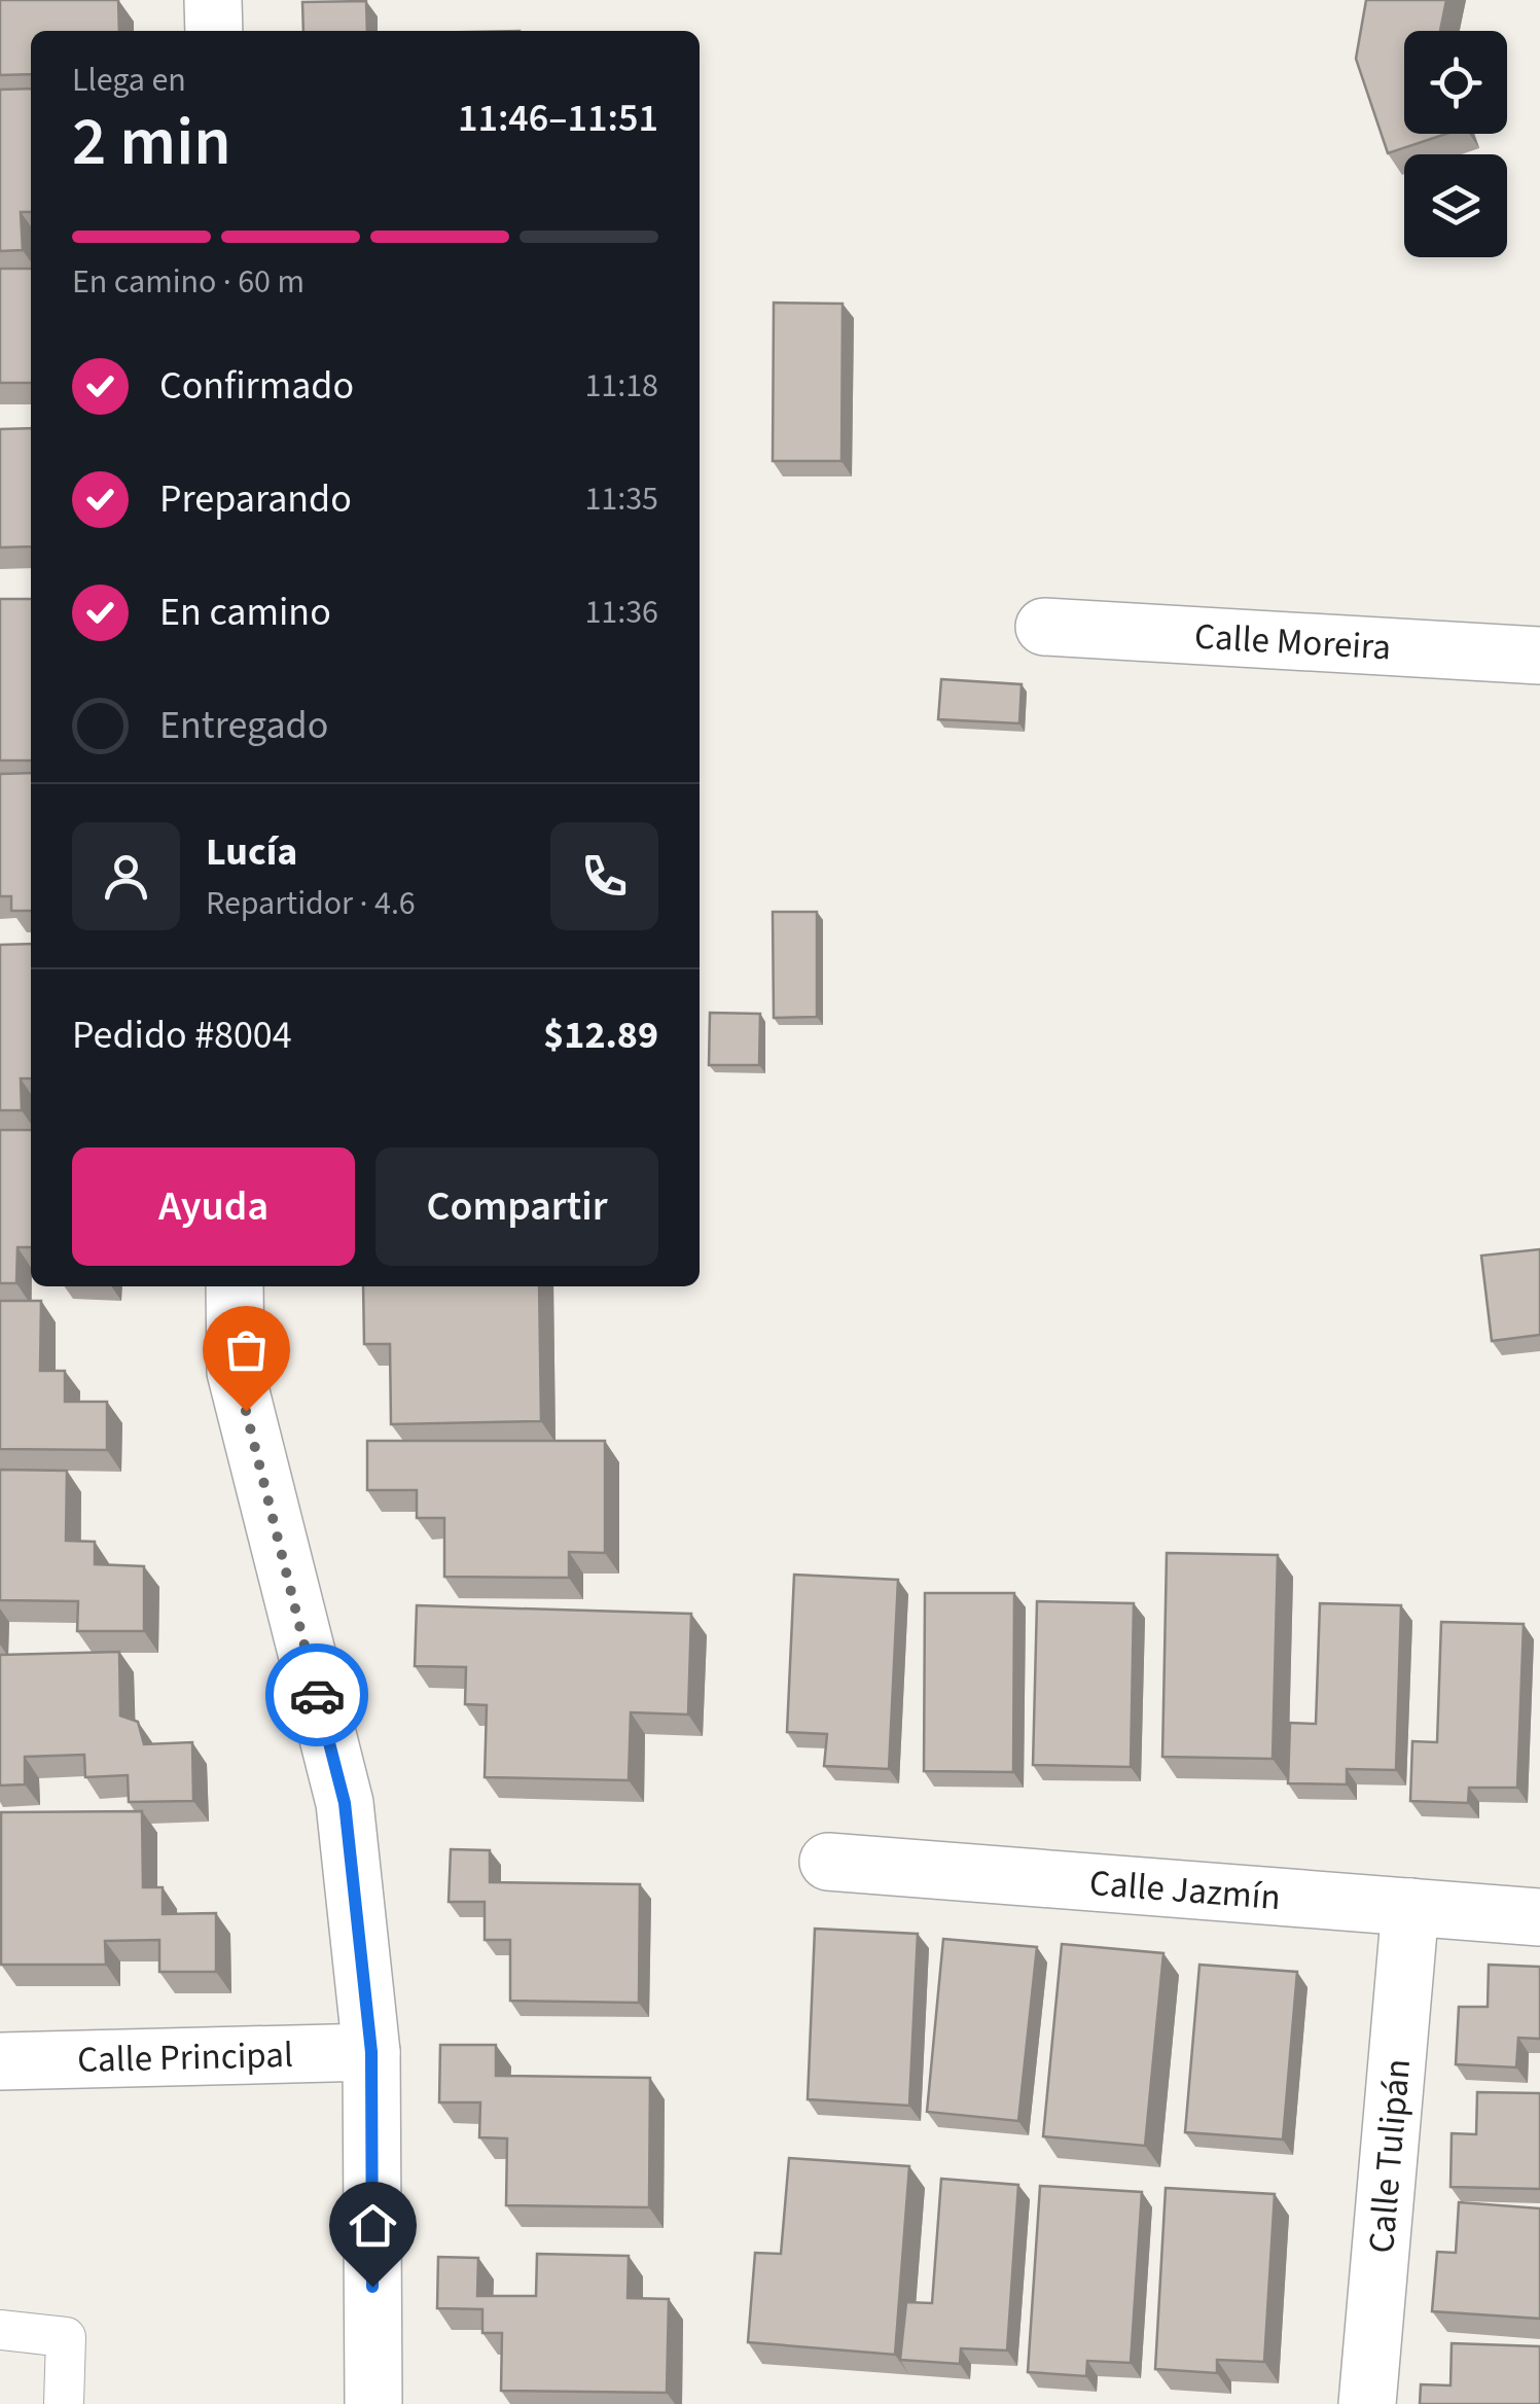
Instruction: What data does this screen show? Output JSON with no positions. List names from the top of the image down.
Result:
{
  "streets": {
    "street": [
      "Calle Moreira",
      "Calle Jazmín",
      "Calle Principal",
      "Calle Tulipán"
    ]
  },
  "crossings": [
    ["Calle Jazmín", "Calle Tulipán"]
  ],
  "page": {
    "heading": ["2 min", "Llega en", "11:46–11:51"],
    "panel": [
      "Lucía",
      "Repartidor · 4.6",
      "Pedido #8004",
      "$12.89"
    ],
    "bar": "En camino · 60 m",
    "list": [
      ["Confirmado", "11:18"],
      ["Preparando", "11:35"],
      ["En camino", "11:36"],
      "Entregado"
    ],
    "buttons": ["Ayuda", "Compartir"]
  }
}
